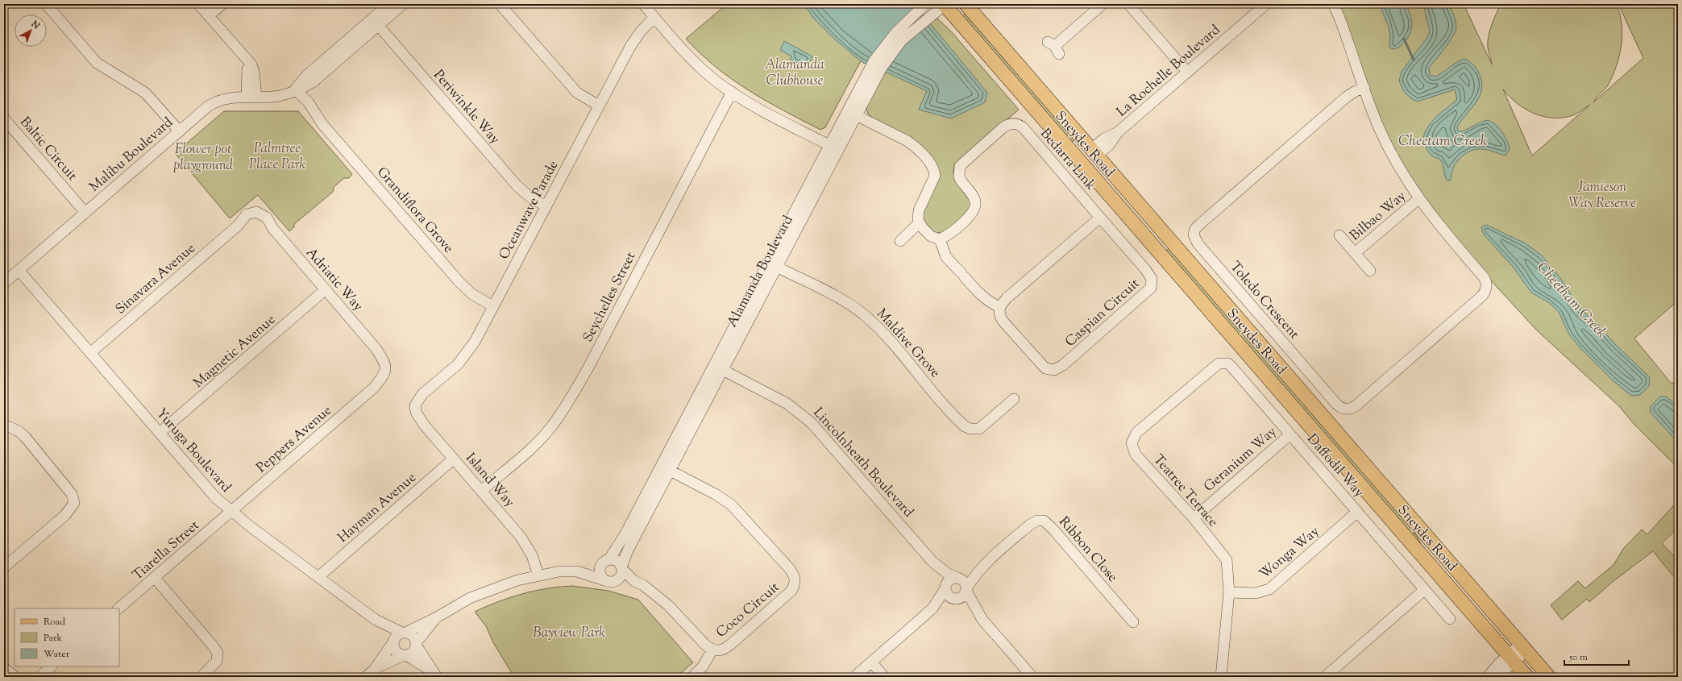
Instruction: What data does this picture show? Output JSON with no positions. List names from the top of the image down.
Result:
{
  "streets": {
    "main road": ["Sneydes Road"],
    "street": [
      "La Rochelle Boulevard",
      "Periwinkle Way",
      "Baltic Circuit",
      "Malibu Boulevard",
      "Bedarra Link",
      "Grandiflora Grove",
      "Oceanwave Parade",
      "Bilbao Way",
      "Alamanda Boulevard",
      "Sinavara Avenue",
      "Adriatic Way",
      "Seychelles Street",
      "Toledo Crescent",
      "Caspian Circuit",
      "Maldive Grove",
      "Magnetic Avenue",
      "Peppers Avenue",
      "Yuruga Boulevard",
      "Geranium Way",
      "Lincolnheath Boulevard",
      "Daffodil Way",
      "Island Way",
      "Teatree Terrace",
      "Hayman Avenue",
      "Ribbon Close",
      "Tiarella Street",
      "Wonga Way",
      "Coco Circuit"
    ]
  },
  "crossings": [
    ["La Rochelle Boulevard", "Sneydes Road"],
    ["Periwinkle Way", "Malibu Boulevard"],
    ["Periwinkle Way", "Oceanwave Parade"],
    ["Sneydes Road", "Alamanda Boulevard"],
    ["Baltic Circuit", "Malibu Boulevard"],
    ["Malibu Boulevard", "Grandiflora Grove"],
    ["Malibu Boulevard", "Yuruga Boulevard"],
    ["Bedarra Link", "Caspian Circuit"],
    ["Grandiflora Grove", "Oceanwave Parade"],
    ["Oceanwave Parade", "Island Way"],
    ["Bilbao Way", "Toledo Crescent"],
    ["Alamanda Boulevard", "Maldive Grove"],
    ["Alamanda Boulevard", "Lincolnheath Boulevard"],
    ["Alamanda Boulevard", "Coco Circuit"],
    ["Sinavara Avenue", "Adriatic Way"],
    ["Sinavara Avenue", "Yuruga Boulevard"],
    ["Adriatic Way", "Magnetic Avenue"],
    ["Adriatic Way", "Peppers Avenue"],
    ["Seychelles Street", "Island Way"],
    ["Magnetic Avenue", "Yuruga Boulevard"],
    ["Peppers Avenue", "Yuruga Boulevard"],
    ["Peppers Avenue", "Tiarella Street"],
    ["Yuruga Boulevard", "Hayman Avenue"],
    ["Yuruga Boulevard", "Tiarella Street"],
    ["Geranium Way", "Daffodil Way"],
    ["Geranium Way", "Teatree Terrace"],
    ["Lincolnheath Boulevard", "Ribbon Close"],
    ["Daffodil Way", "Teatree Terrace"],
    ["Daffodil Way", "Wonga Way"],
    ["Island Way", "Hayman Avenue"],
    ["Teatree Terrace", "Wonga Way"]
  ],
  "water": ["Cheetam Creek", "Cheetham Creek"],
  "parks": [
    "Alamanda Clubhouse",
    "Palmtree Place Park",
    "Flower pot playground",
    "Jamieson Way Reserve",
    "Bayview Park"
  ],
  "legend": ["Road", "Park", "Water"],
  "scale_bar": "50 m",
  "north": "top right"
}
